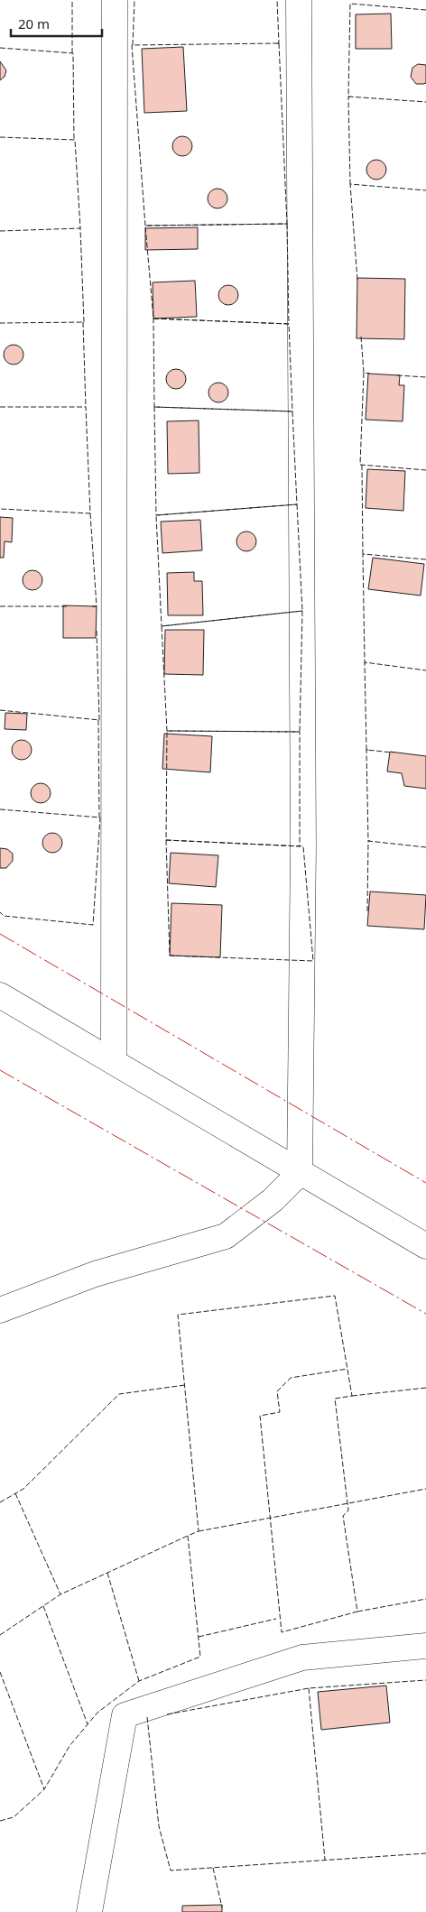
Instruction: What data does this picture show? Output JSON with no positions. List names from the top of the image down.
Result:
{
  "scale_bar": "20 m"
}
